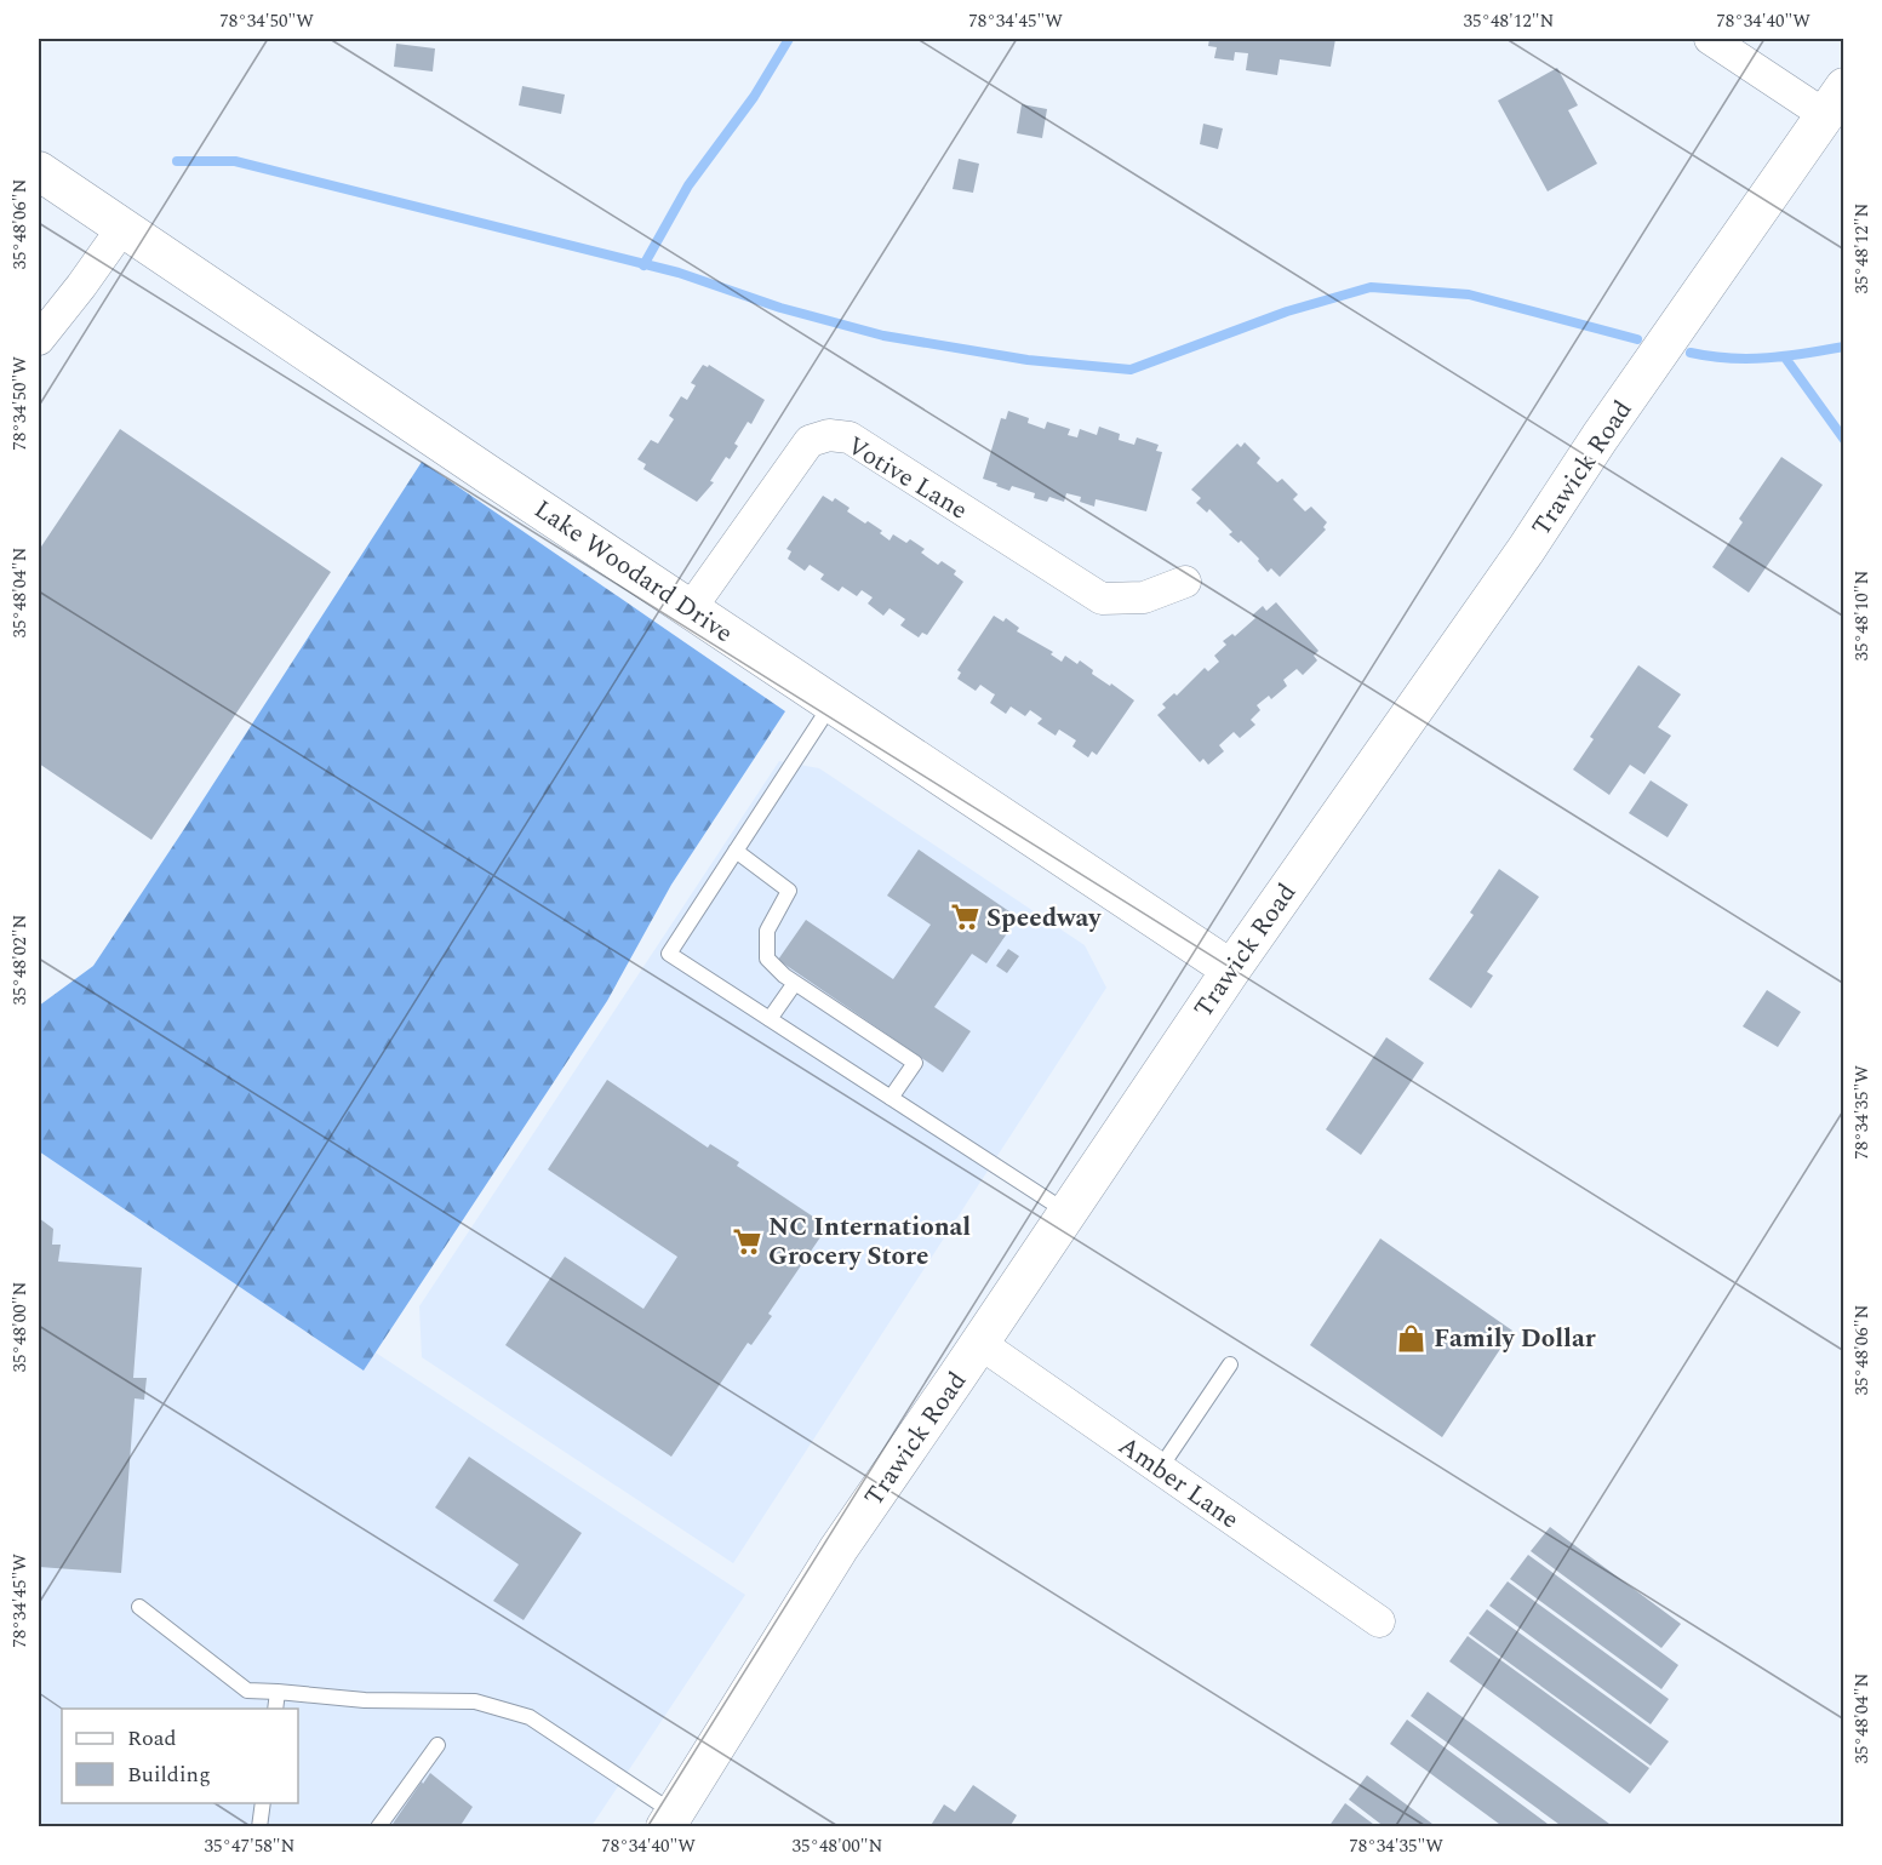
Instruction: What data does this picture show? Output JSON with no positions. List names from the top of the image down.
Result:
{
  "streets": {
    "street": [
      "Trawick Road",
      "Votive Lane",
      "Lake Woodard Drive",
      "Amber Lane"
    ]
  },
  "crossings": [
    ["Trawick Road", "Lake Woodard Drive"],
    ["Trawick Road", "Amber Lane"],
    ["Votive Lane", "Lake Woodard Drive"]
  ],
  "places": {
    "supermarket": ["Speedway", "NC International Grocery Store"],
    "shop": ["Family Dollar"]
  },
  "legend": ["Road", "Building"],
  "coordinates": [
    "78°34'50\"W",
    "78°34'45\"W",
    "35°48'12\"N",
    "78°34'40\"W",
    "35°48'06\"N",
    "35°48'04\"N",
    "35°48'10\"N",
    "35°48'02\"N",
    "78°34'35\"W",
    "35°48'00\"N",
    "35°47'58\"N"
  ]
}
